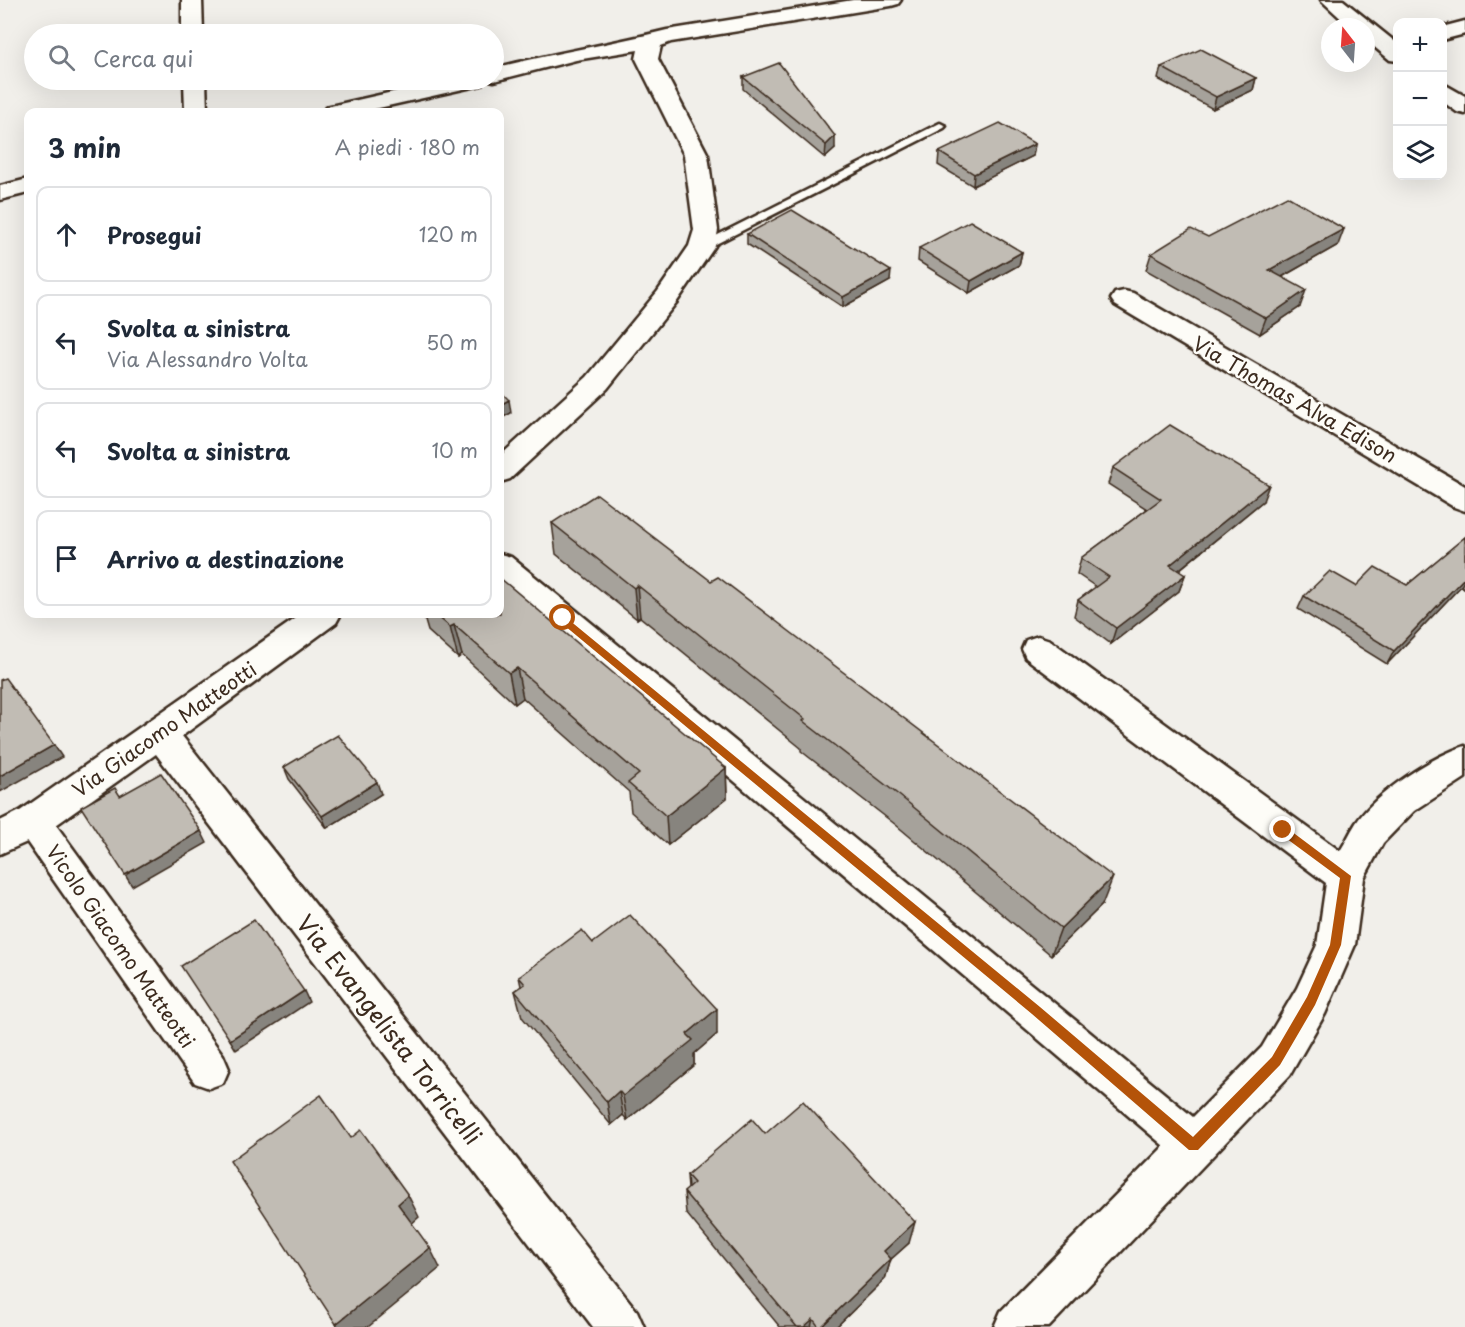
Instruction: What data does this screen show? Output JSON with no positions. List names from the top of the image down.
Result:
{
  "streets": {
    "street": [
      "Via Thomas Alva Edison",
      "Via Giacomo Matteotti",
      "Vicolo Giacomo Matteotti",
      "Via Evangelista Torricelli"
    ]
  },
  "crossings": [
    ["Via Giacomo Matteotti", "Vicolo Giacomo Matteotti"],
    ["Via Giacomo Matteotti", "Via Evangelista Torricelli"]
  ],
  "north": "top",
  "page": {
    "map_buttons": ["+", "−"],
    "search": "Cerca qui",
    "heading": ["3 min", "A piedi · 180 m"],
    "list": [
      ["Prosegui", "120 m"],
      ["Svolta a sinistra", "Via Alessandro Volta", "50 m"],
      ["Svolta a sinistra", "10 m"],
      "Arrivo a destinazione"
    ]
  }
}
